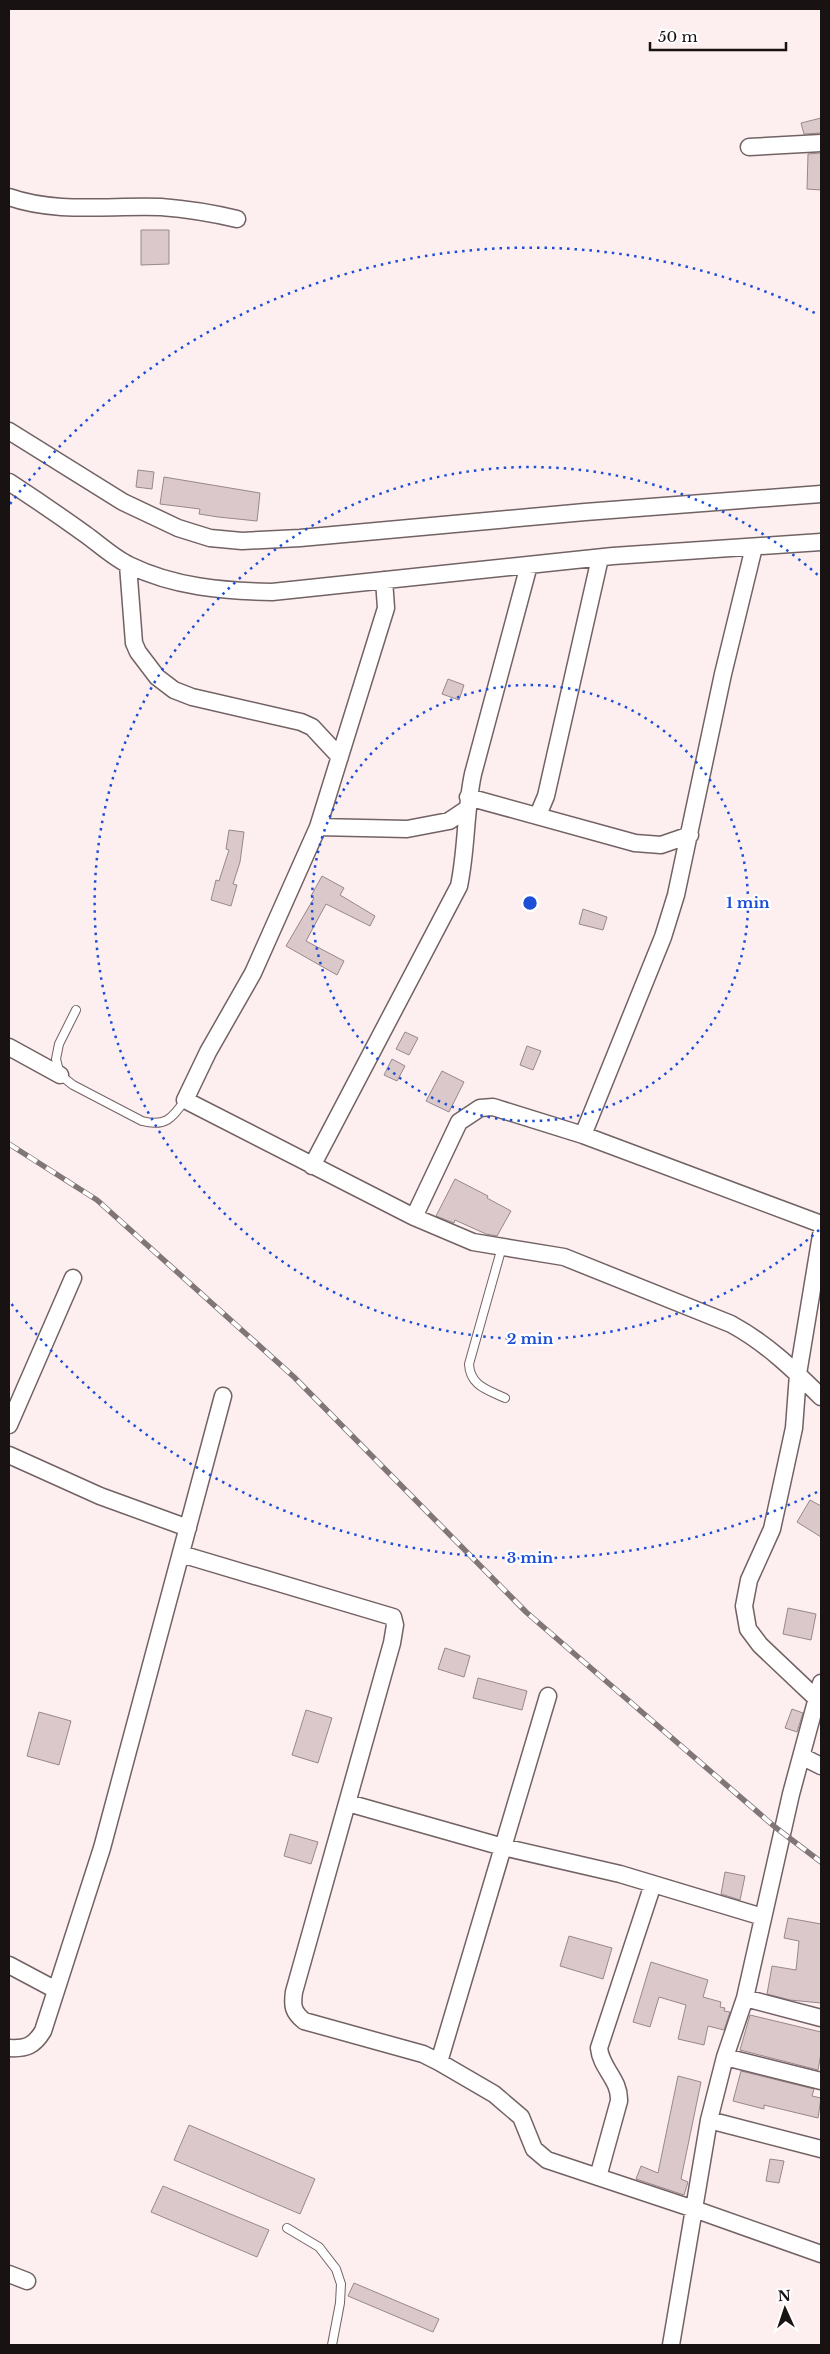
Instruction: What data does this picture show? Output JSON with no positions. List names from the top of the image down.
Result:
{
  "scale_bar": "50 m",
  "north": "top",
  "rings": ["1 min", "2 min", "3 min"]
}
